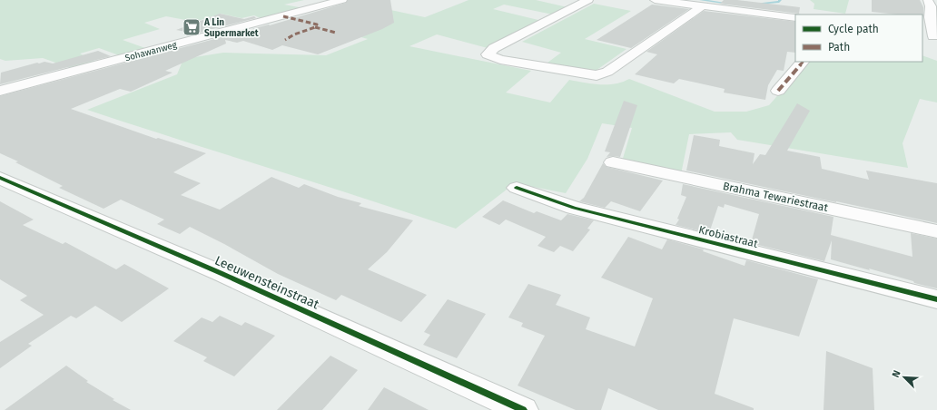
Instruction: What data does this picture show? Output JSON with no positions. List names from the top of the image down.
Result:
{
  "streets": {
    "street": [
      "Sohawanweg",
      "Brahma Tewariestraat",
      "Krobiastraat",
      "Leeuwensteinstraat"
    ]
  },
  "places": {
    "supermarket": ["A Lin Supermarket"]
  },
  "legend": ["Cycle path", "Path"],
  "north": "top left"
}
